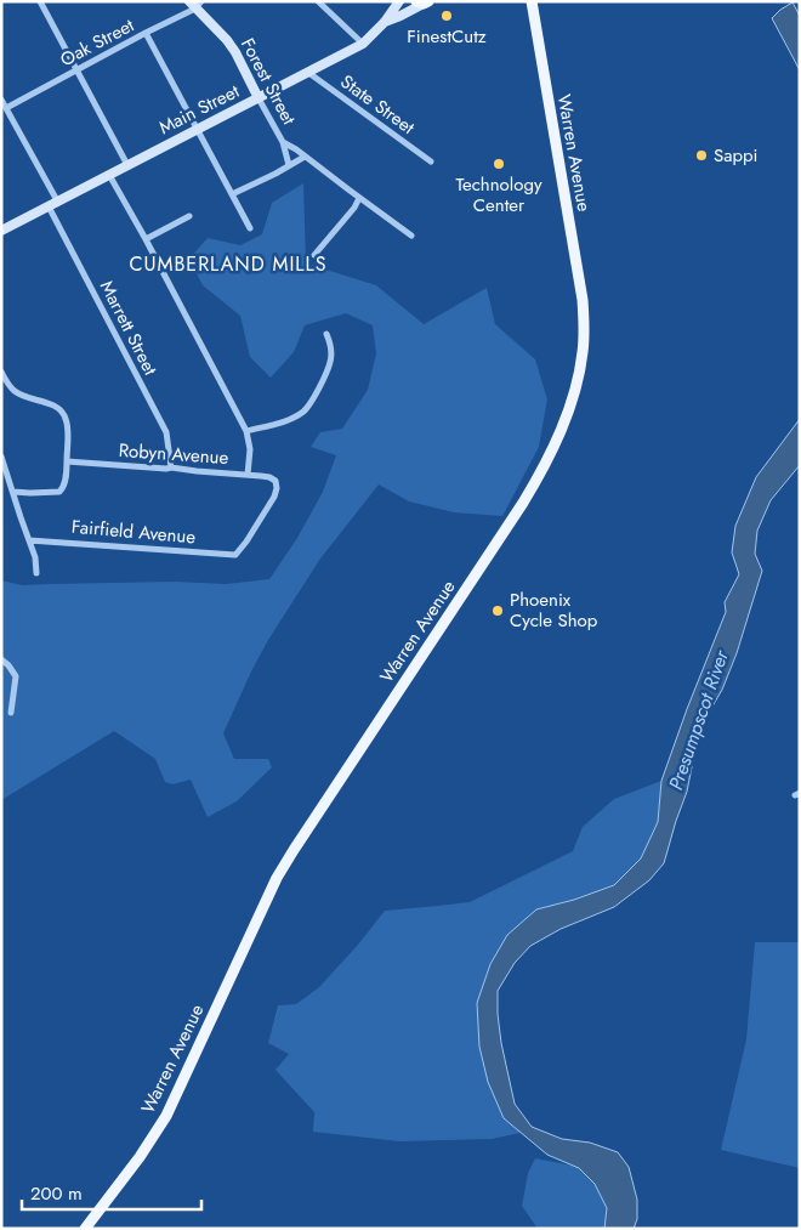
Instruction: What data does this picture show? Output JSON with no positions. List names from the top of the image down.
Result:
{
  "streets": {
    "main road": ["Forest Street", "Main Street", "Warren Avenue"],
    "street": [
      "Oak Street",
      "State Street",
      "Marrett Street",
      "Robyn Avenue",
      "Fairfield Avenue"
    ]
  },
  "crossings": [
    ["Oak Street", "Forest Street"],
    ["Forest Street", "Main Street"],
    ["State Street", "Main Street"],
    ["Main Street", "Marrett Street"],
    ["Marrett Street", "Robyn Avenue"],
    ["Robyn Avenue", "Fairfield Avenue"]
  ],
  "districts": ["CUMBERLAND MILLS"],
  "water": ["Presumpscot River"],
  "places": [
    "FinestCutz",
    "Sappi",
    "Technology Center",
    "Phoenix Cycle Shop"
  ],
  "scale_bar": "200 m"
}
